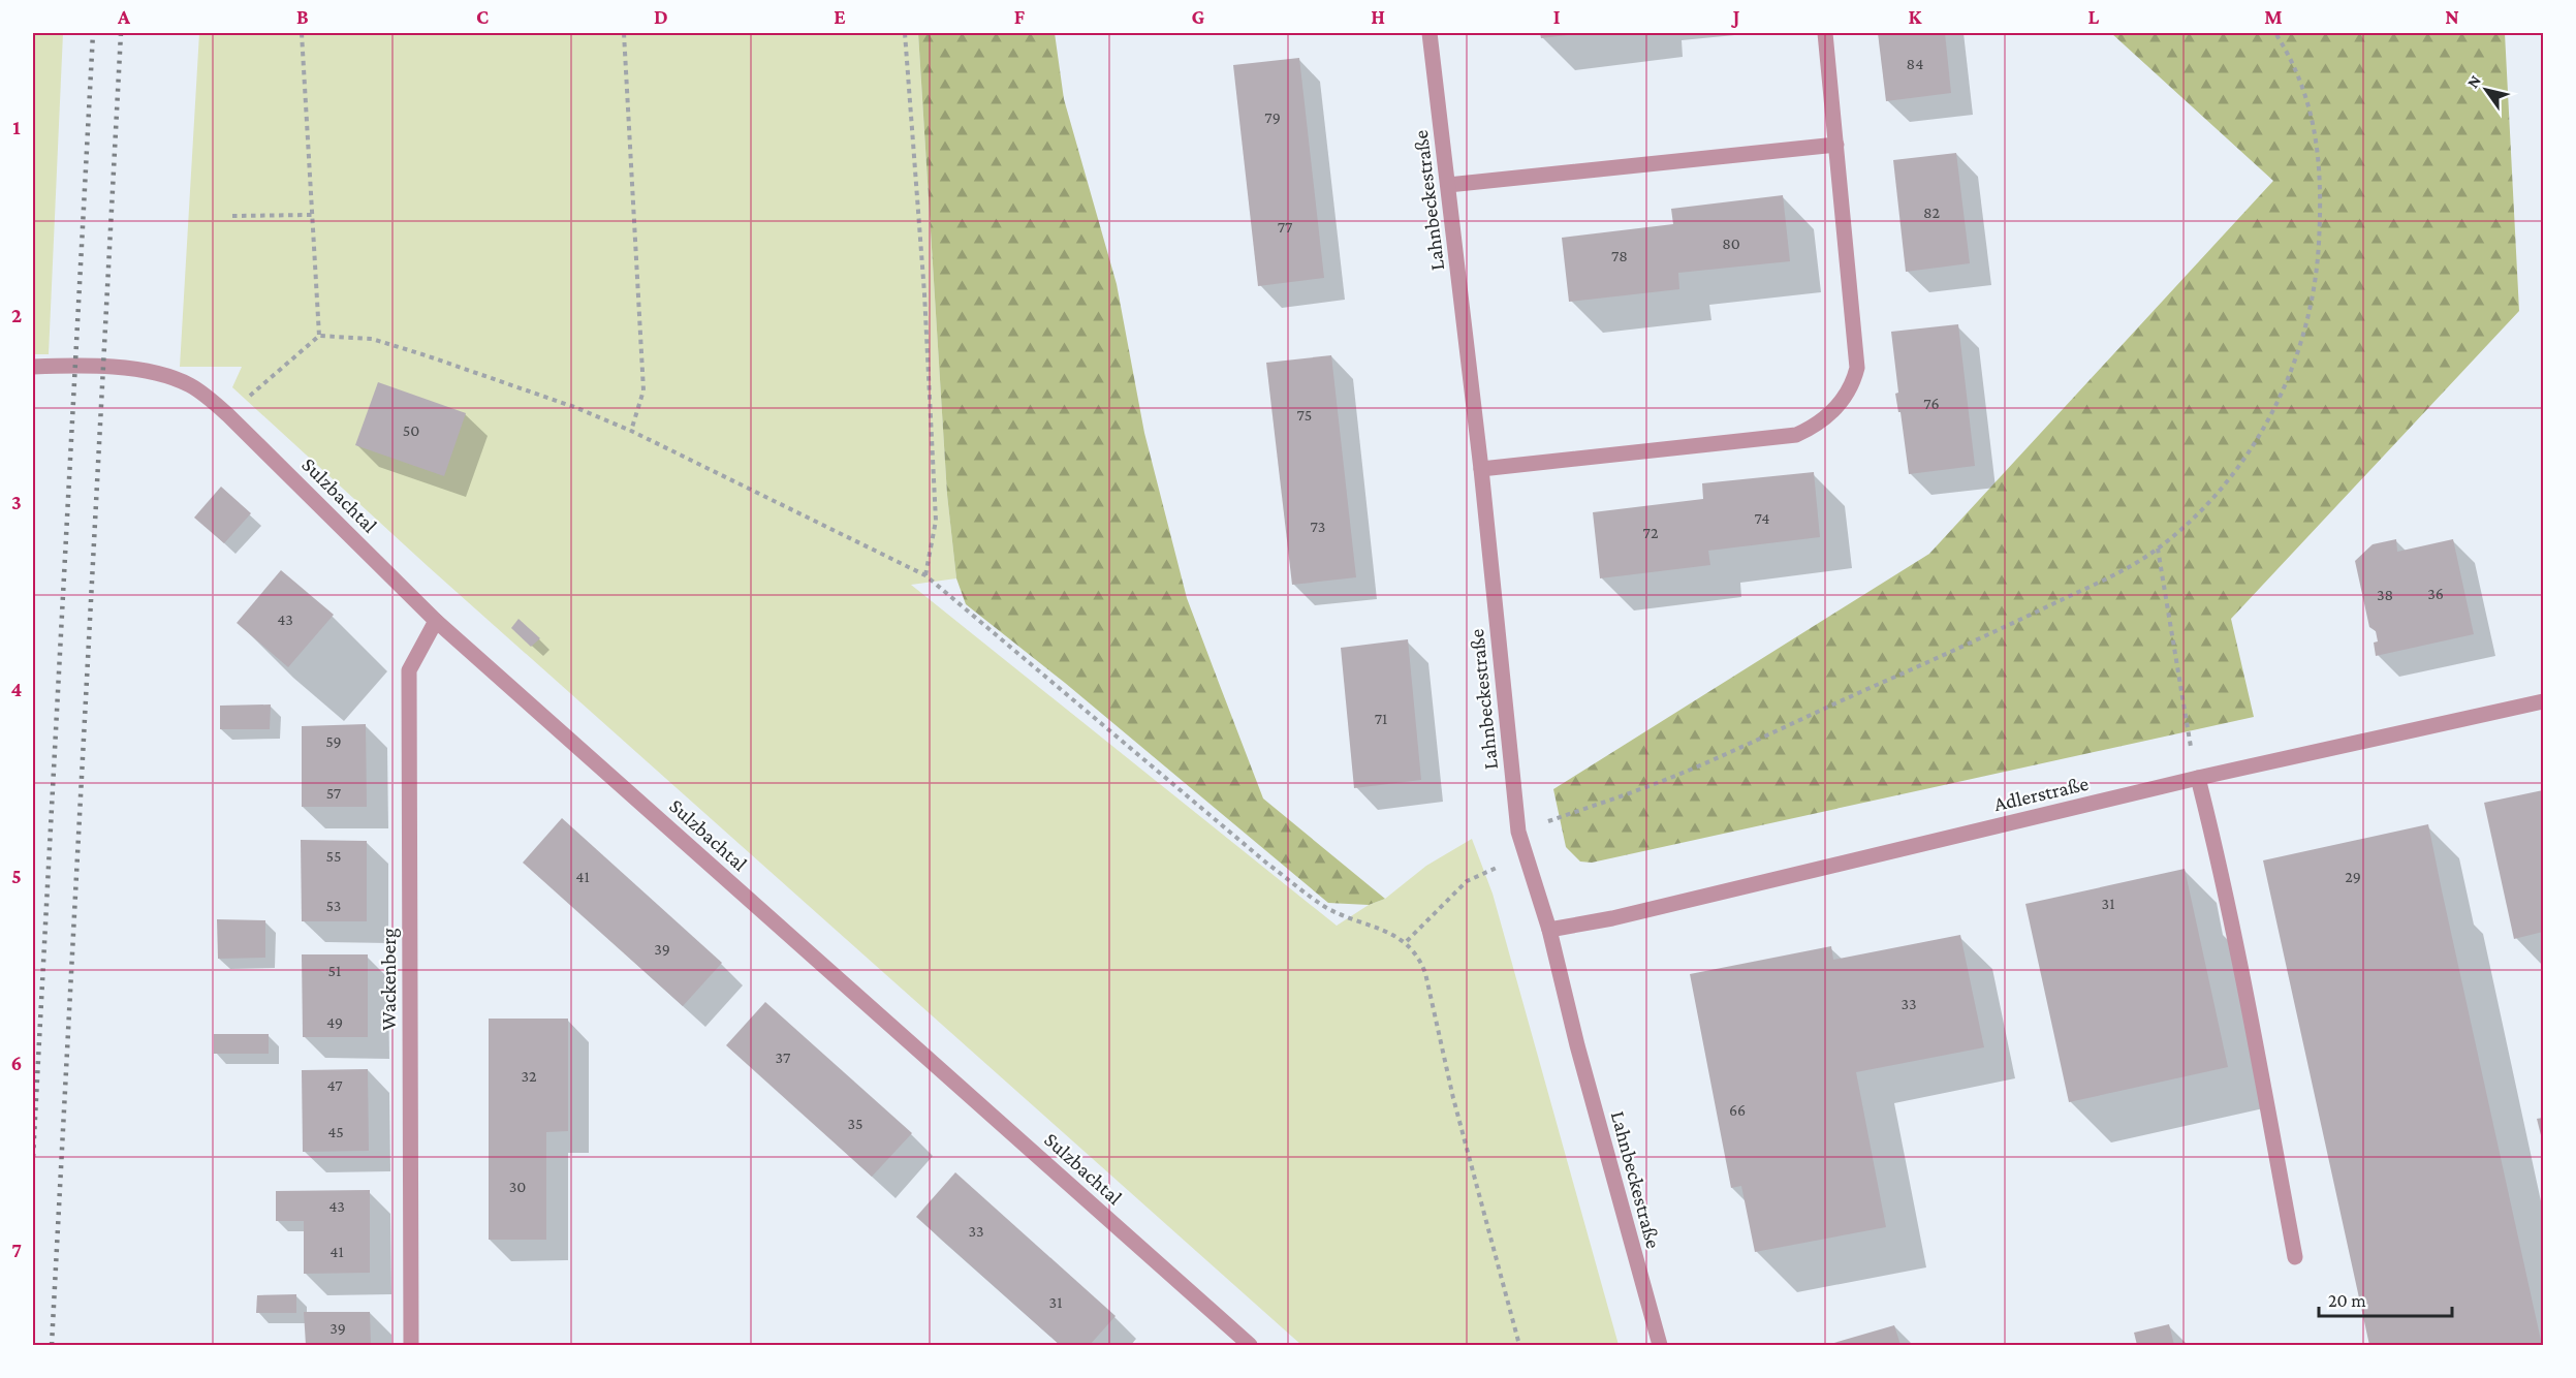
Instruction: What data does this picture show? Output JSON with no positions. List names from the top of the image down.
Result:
{
  "streets": {
    "street": [
      "Lahnbeckestraße",
      "Sulzbachtal",
      "Adlerstraße",
      "Wackenberg"
    ]
  },
  "crossings": [
    ["Lahnbeckestraße", "Adlerstraße"],
    ["Sulzbachtal", "Wackenberg"]
  ],
  "house_numbers": [
    "84",
    "79",
    "82",
    "77",
    "80",
    "78",
    "76",
    "75",
    "50",
    "74",
    "73",
    "72",
    "36",
    "38",
    "43",
    "71",
    "59",
    "57",
    "55",
    "41",
    "29",
    "31",
    "53",
    "39",
    "51",
    "33",
    "49",
    "37",
    "32",
    "47",
    "66",
    "35",
    "45",
    "30",
    "43",
    "33",
    "41",
    "31",
    "39"
  ],
  "scale_bar": "20 m",
  "north": "top left",
  "grid": {
    "columns": [
      "A",
      "B",
      "C",
      "D",
      "E",
      "F",
      "G",
      "H",
      "I",
      "J",
      "K",
      "L",
      "M",
      "N"
    ],
    "rows": [
      "1",
      "2",
      "3",
      "4",
      "5",
      "6",
      "7"
    ]
  }
}
